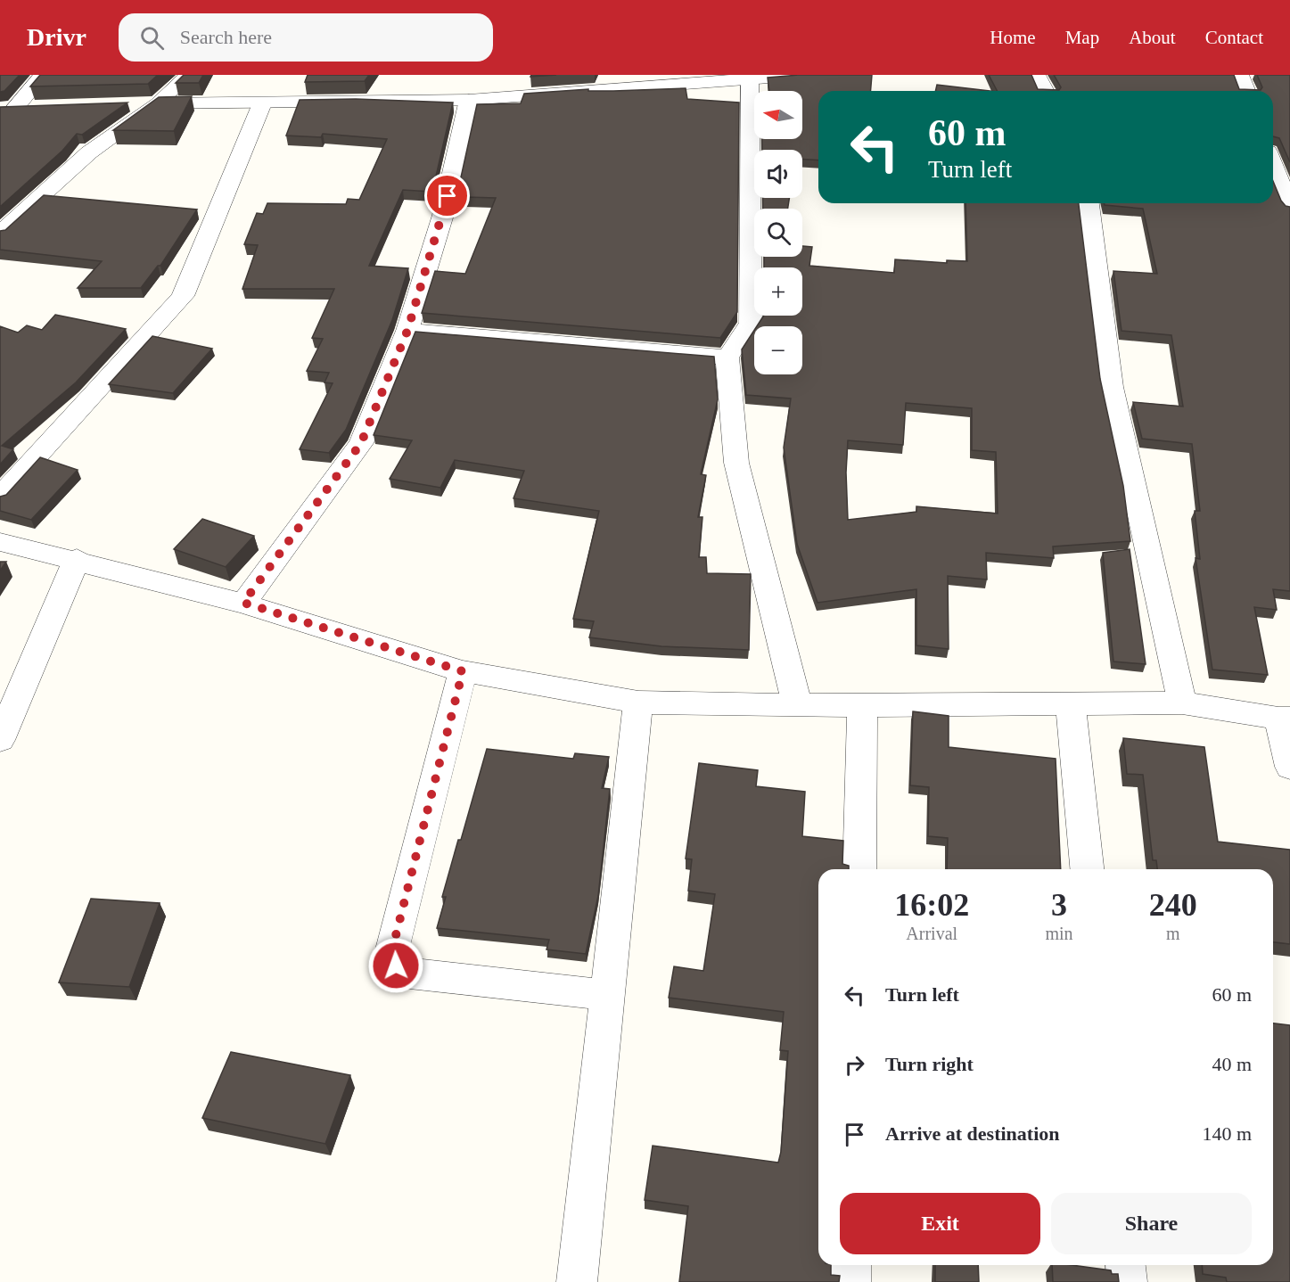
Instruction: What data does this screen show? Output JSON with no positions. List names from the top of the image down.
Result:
{
  "north": "left",
  "page": {
    "header": "Drivr",
    "search": "Search here",
    "nav": [
      "Home",
      "Map",
      "About",
      "Contact"
    ],
    "map_buttons": ["+", "−"],
    "turn": ["60 m", "Turn left"],
    "eta": [
      "16:02",
      "Arrival",
      "3",
      "min",
      "240",
      "m"
    ],
    "list": [
      {
        "name": "Turn left",
        "value": "60 m"
      },
      {
        "name": "Turn right",
        "value": "40 m"
      },
      {
        "name": "Arrive at destination",
        "value": "140 m"
      }
    ],
    "buttons": ["Exit", "Share"]
  }
}
